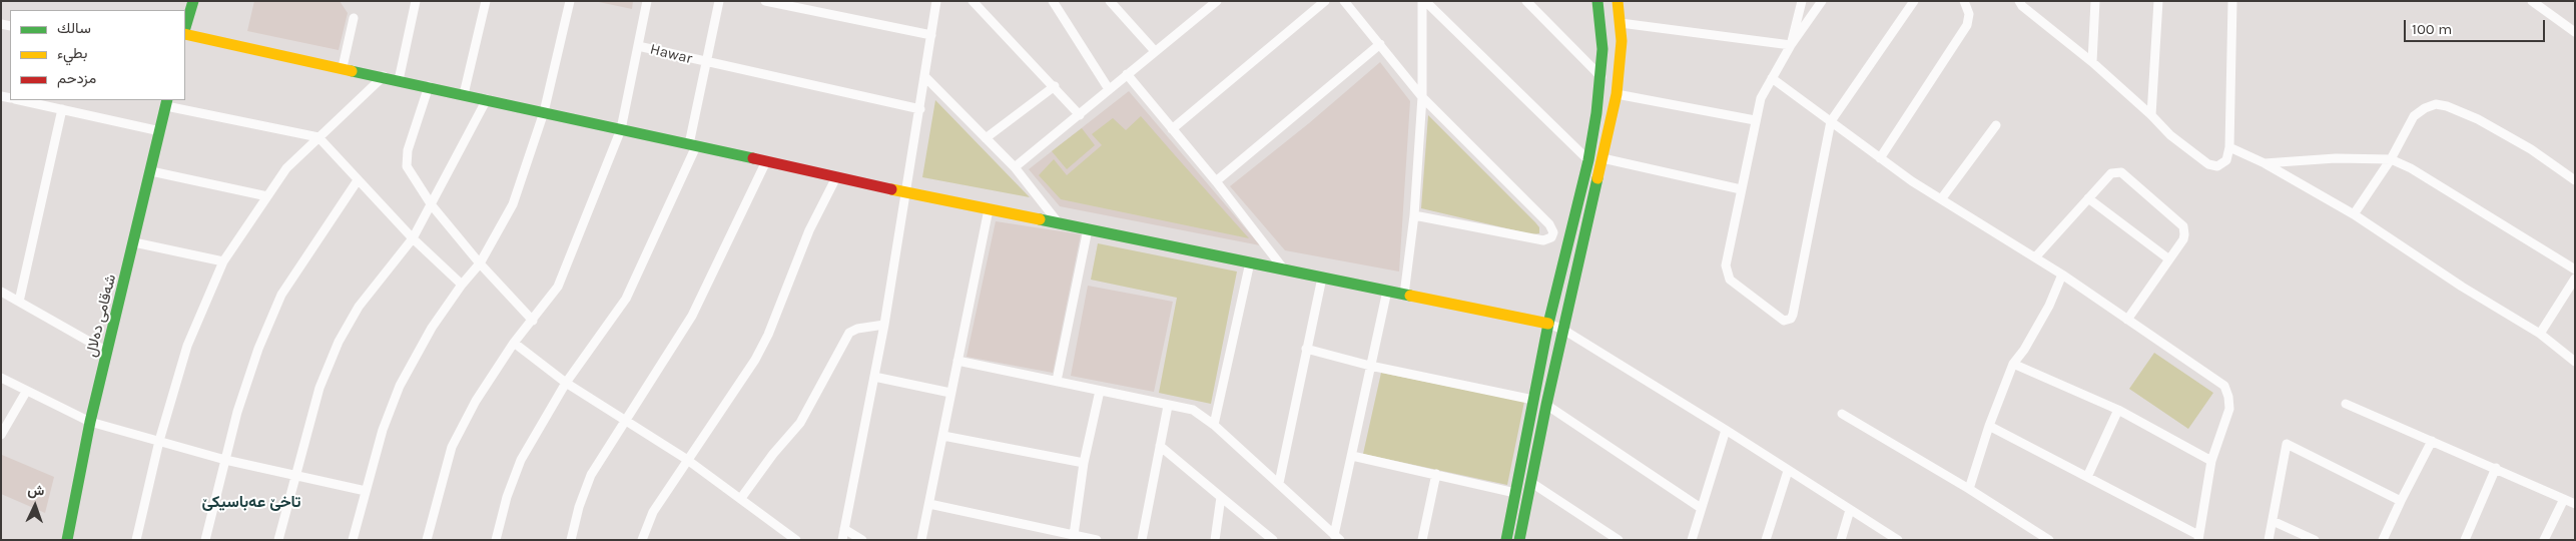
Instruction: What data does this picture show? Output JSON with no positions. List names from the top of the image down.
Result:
{
  "streets": {
    "main road": ["شەقامی دەلال"],
    "street": ["Hawar"]
  },
  "districts": ["تاخێ عه‌باسيكێ"],
  "legend": ["سالك", "بطيء", "مزدحم"],
  "scale_bar": "100 m",
  "north": "top"
}
